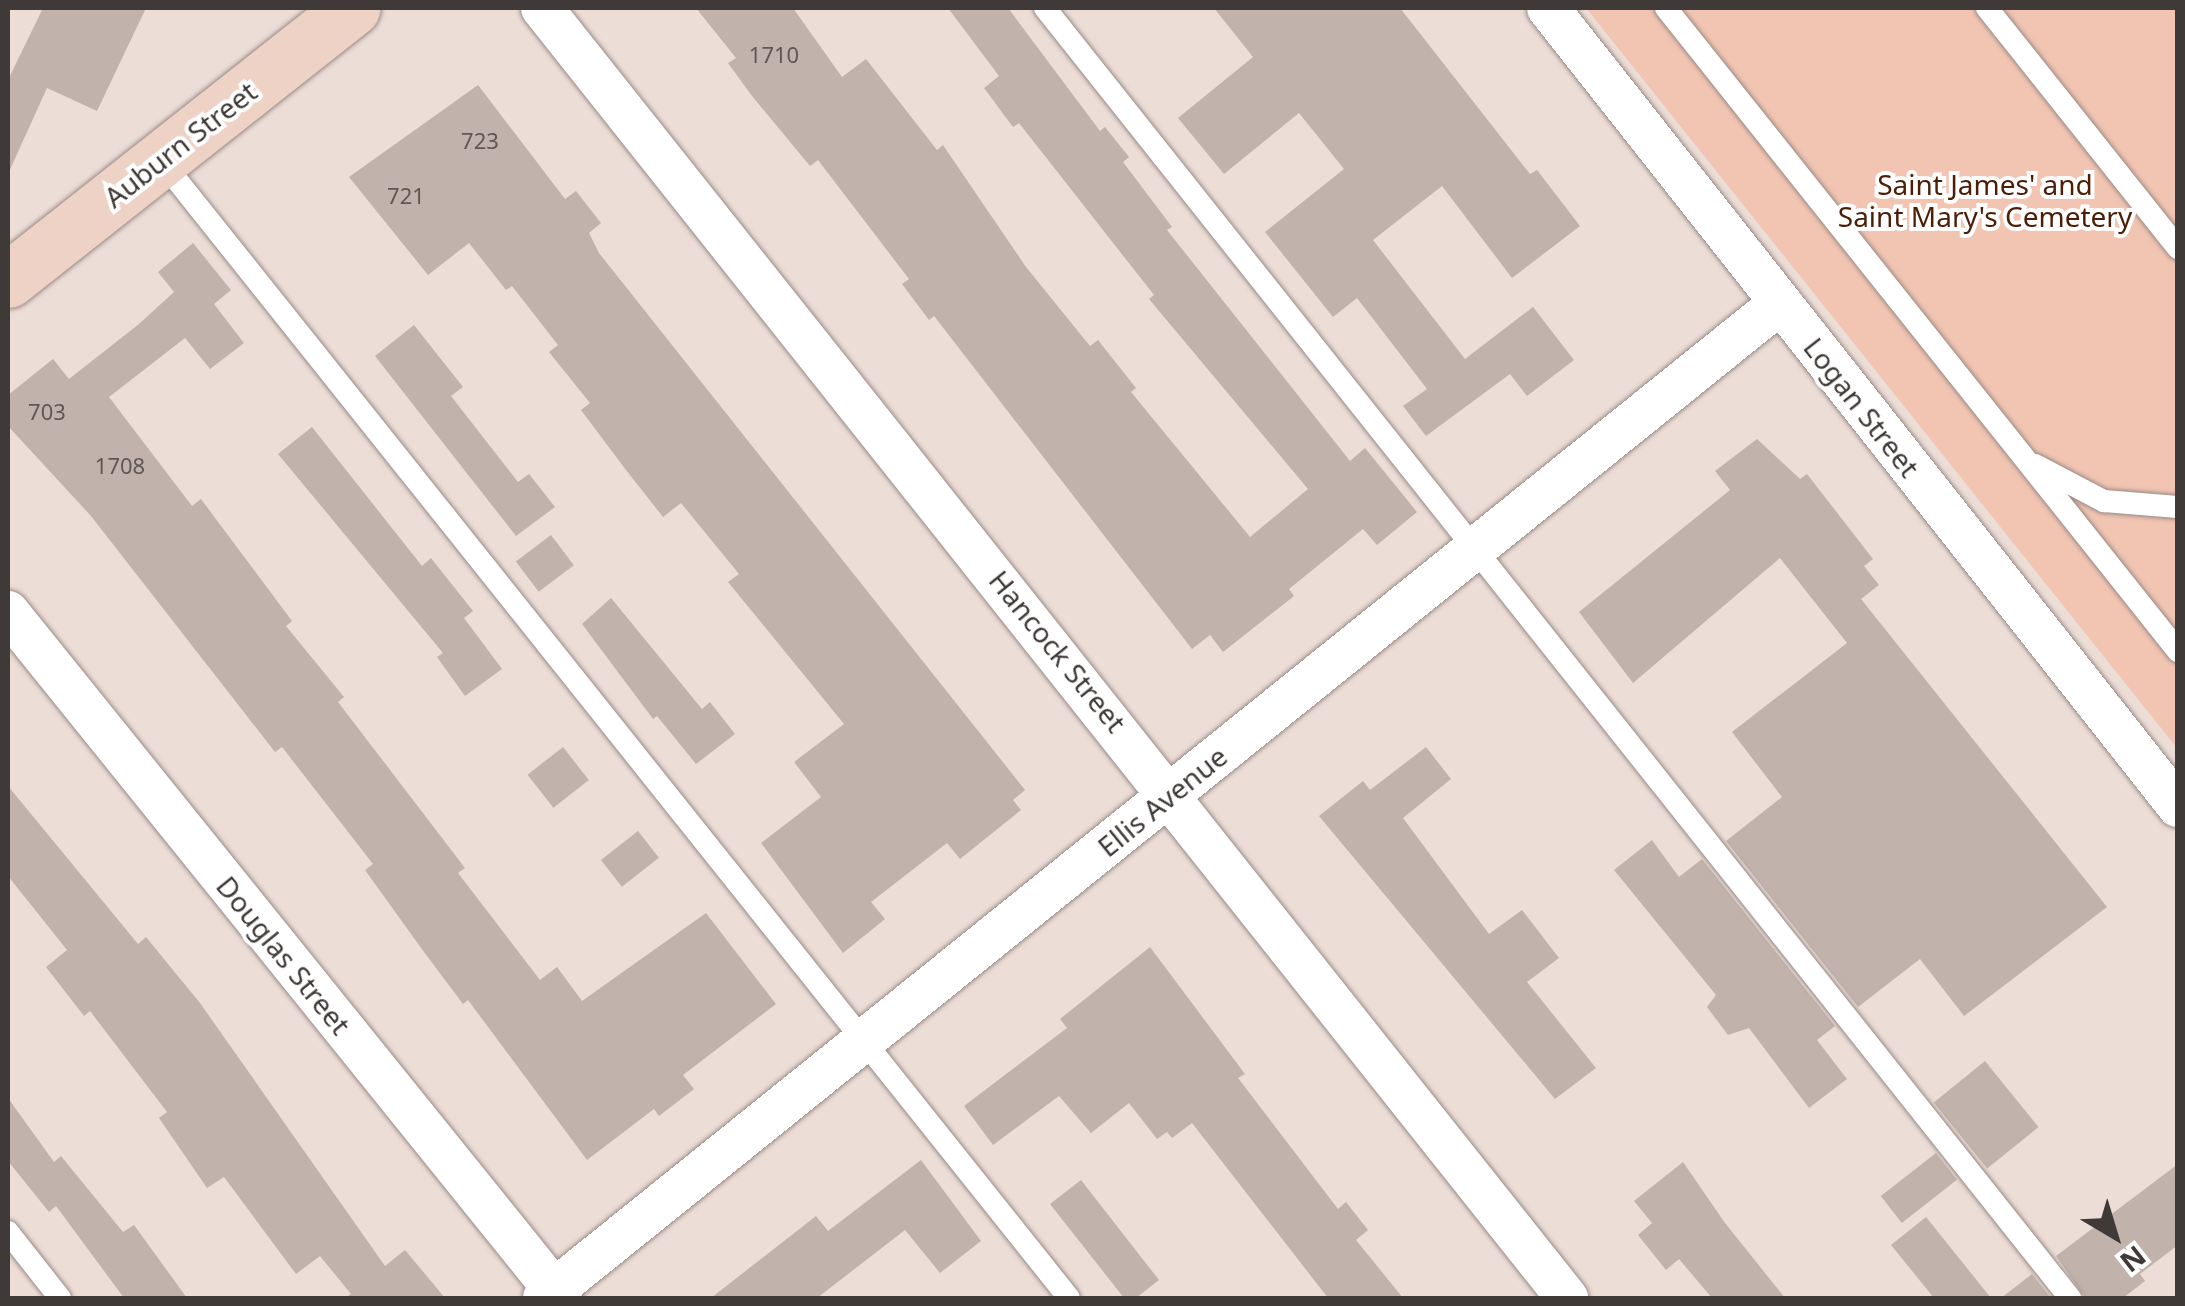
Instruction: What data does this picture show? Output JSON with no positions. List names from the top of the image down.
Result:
{
  "streets": {
    "main road": ["Auburn Street"],
    "street": [
      "Logan Street",
      "Hancock Street",
      "Ellis Avenue",
      "Douglas Street"
    ]
  },
  "crossings": [
    ["Logan Street", "Ellis Avenue"],
    ["Hancock Street", "Ellis Avenue"],
    ["Ellis Avenue", "Douglas Street"]
  ],
  "parks": ["Saint James' and Saint Mary's Cemetery"],
  "house_numbers": [
    "1710",
    "723",
    "721",
    "703",
    "1708"
  ],
  "north": "bottom right"
}
